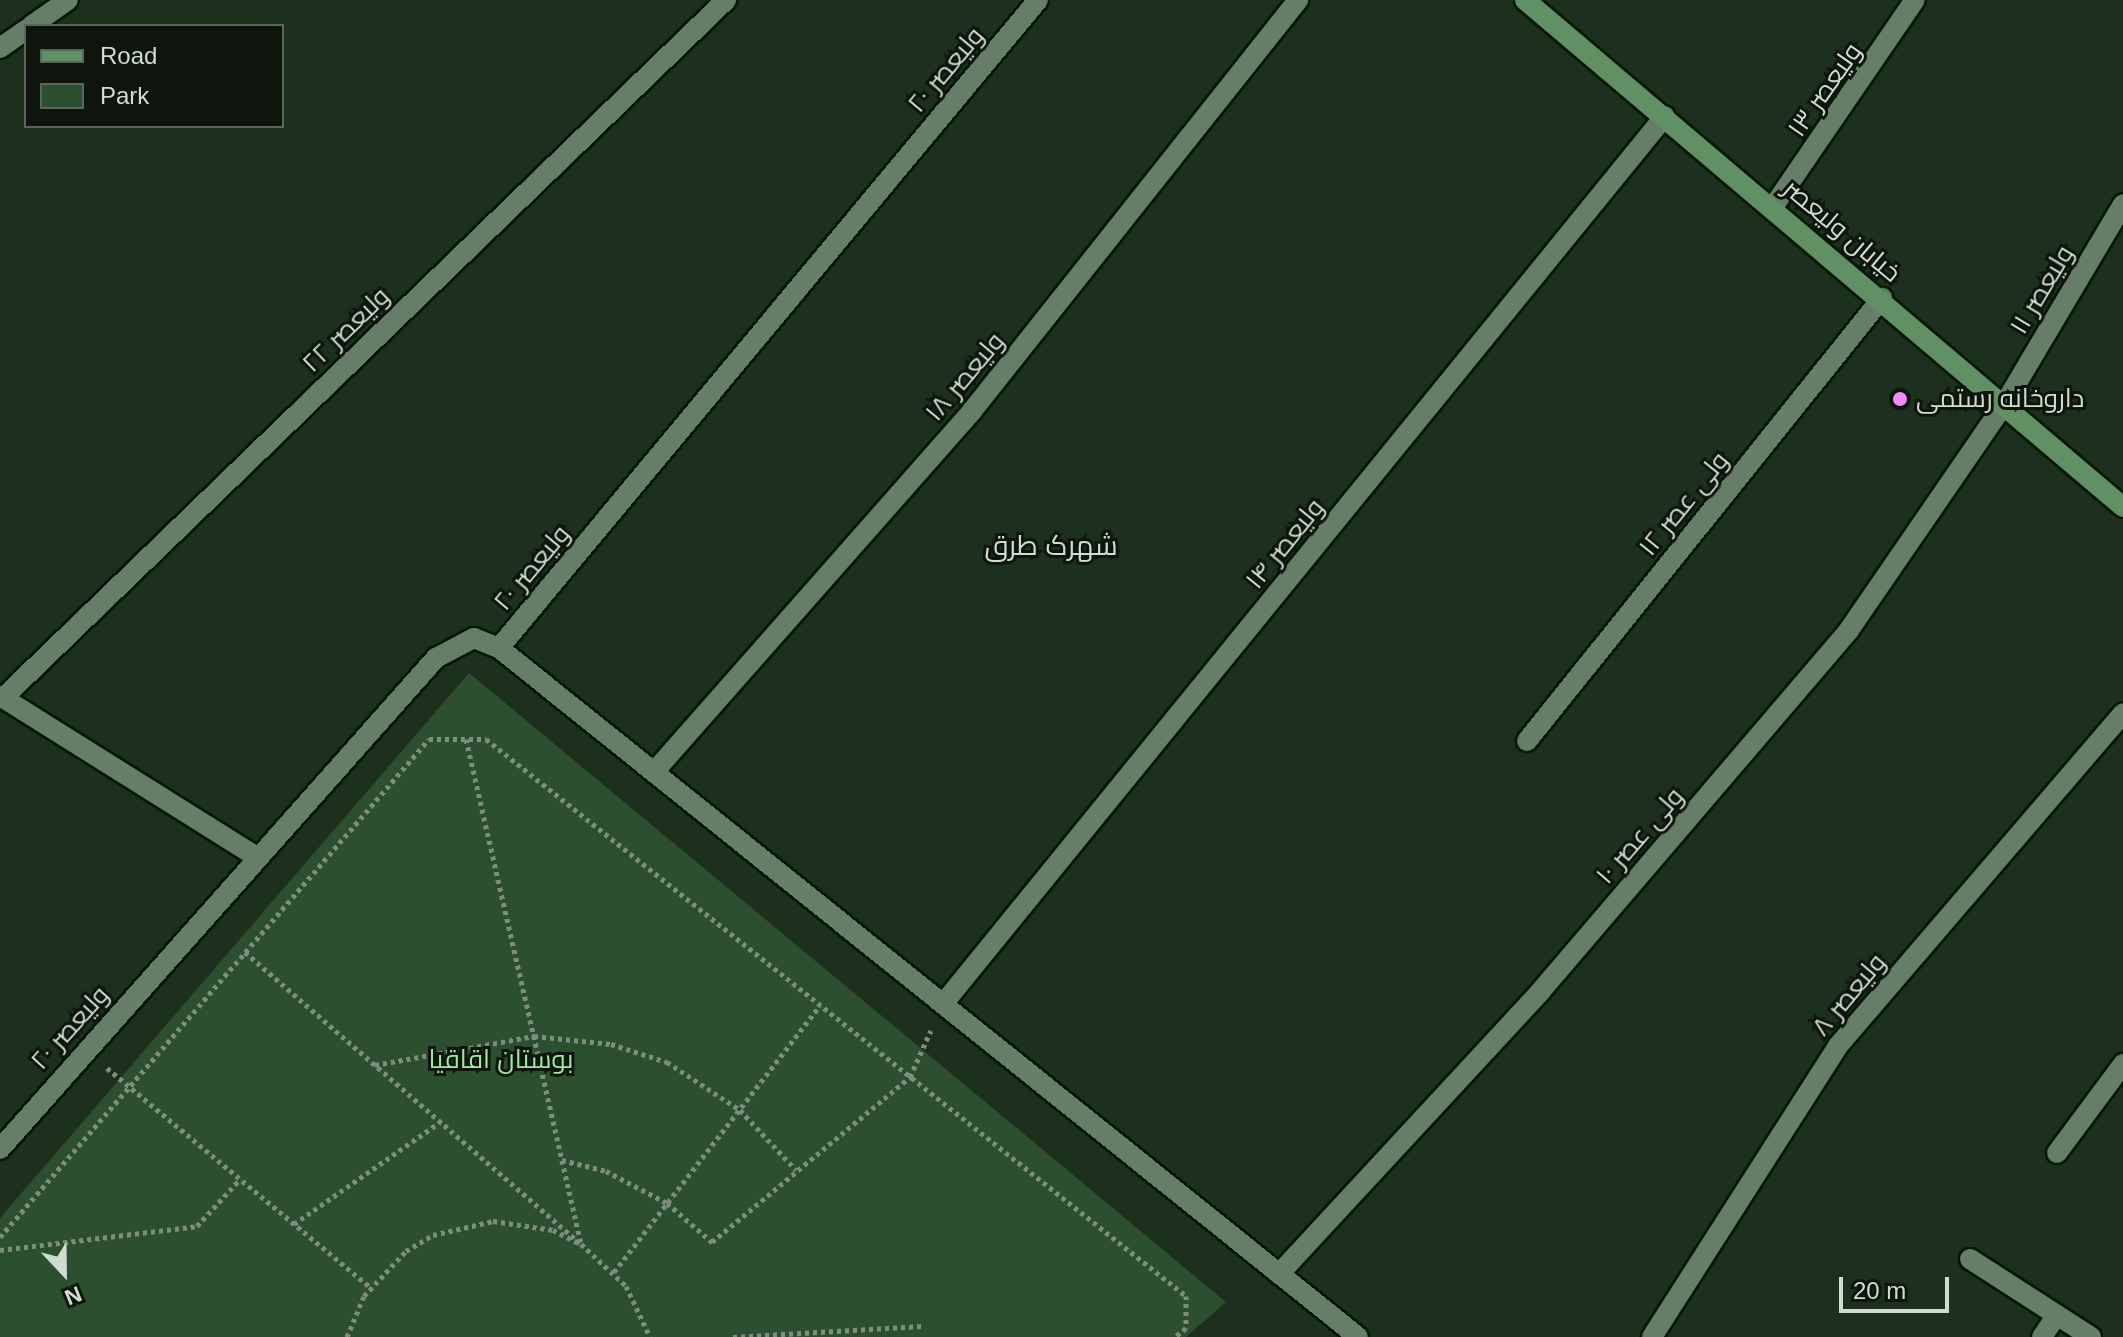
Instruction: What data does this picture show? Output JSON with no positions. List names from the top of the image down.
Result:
{
  "streets": {
    "street": [
      "ولیعصر ۲۰",
      "ولیعصر ۱۳",
      "خیابان ولیعصر",
      "ولیعصر ۱۱",
      "ولیعصر ۲۲",
      "ولیعصر ۱۸",
      "ولی عصر ۱۲",
      "ولیعصر ۱۴",
      "ولی عصر ۱۰",
      "ولیعصر ۸"
    ]
  },
  "crossings": [
    ["ولیعصر ۱۳", "خیابان ولیعصر"],
    ["خیابان ولیعصر", "ولیعصر ۱۱"],
    ["خیابان ولیعصر", "ولی عصر ۱۲"],
    ["خیابان ولیعصر", "ولیعصر ۱۴"],
    ["خیابان ولیعصر", "ولی عصر ۱۰"],
    ["ولیعصر ۱۱", "ولی عصر ۱۰"]
  ],
  "districts": ["شهرک طرق"],
  "parks": ["بوستان اقاقیا"],
  "places": ["داروخانه رستمی"],
  "legend": ["Road", "Park"],
  "scale_bar": "20 m",
  "north": "bottom"
}
